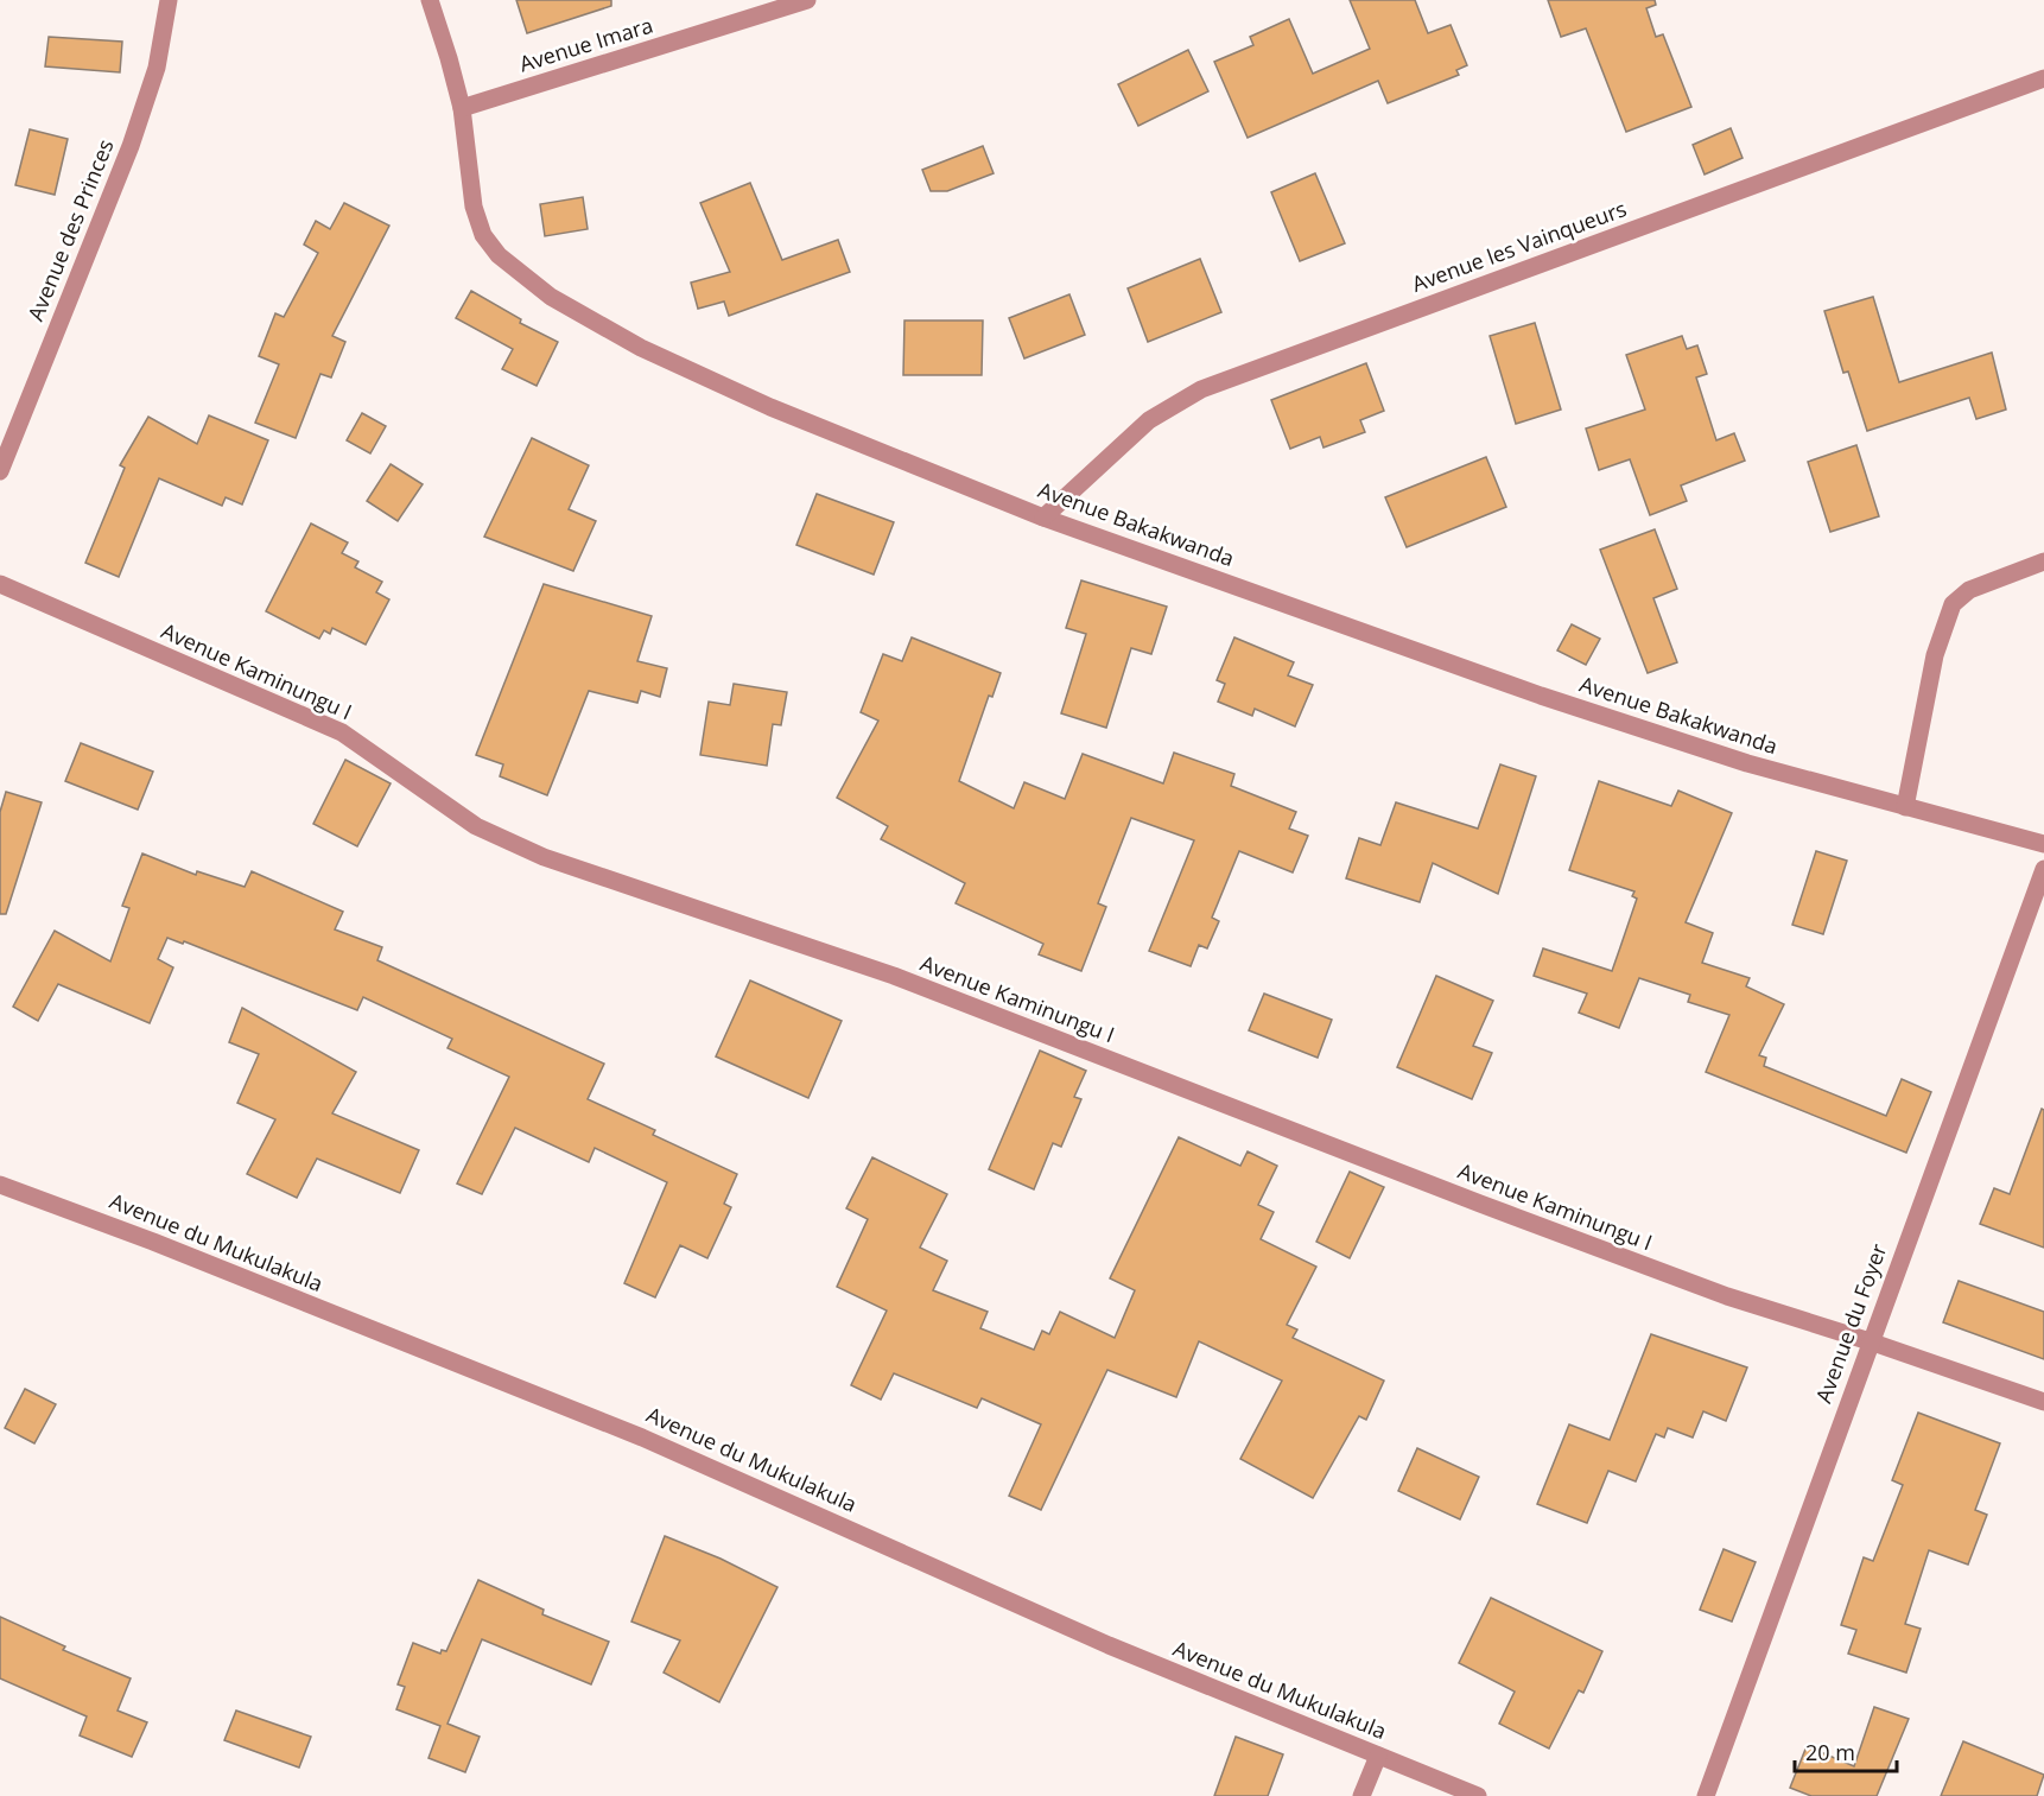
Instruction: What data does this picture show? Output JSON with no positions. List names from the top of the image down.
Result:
{
  "streets": {
    "street": [
      "Avenue Imara",
      "Avenue des Princes",
      "Avenue les Vainqueurs",
      "Avenue Bakakwanda",
      "Avenue Kaminungu I",
      "Avenue du Mukulakula",
      "Avenue du Foyer"
    ]
  },
  "crossings": [
    ["Avenue Imara", "Avenue Bakakwanda"],
    ["Avenue les Vainqueurs", "Avenue Bakakwanda"],
    ["Avenue Kaminungu I", "Avenue du Foyer"]
  ],
  "scale_bar": "20 m"
}
